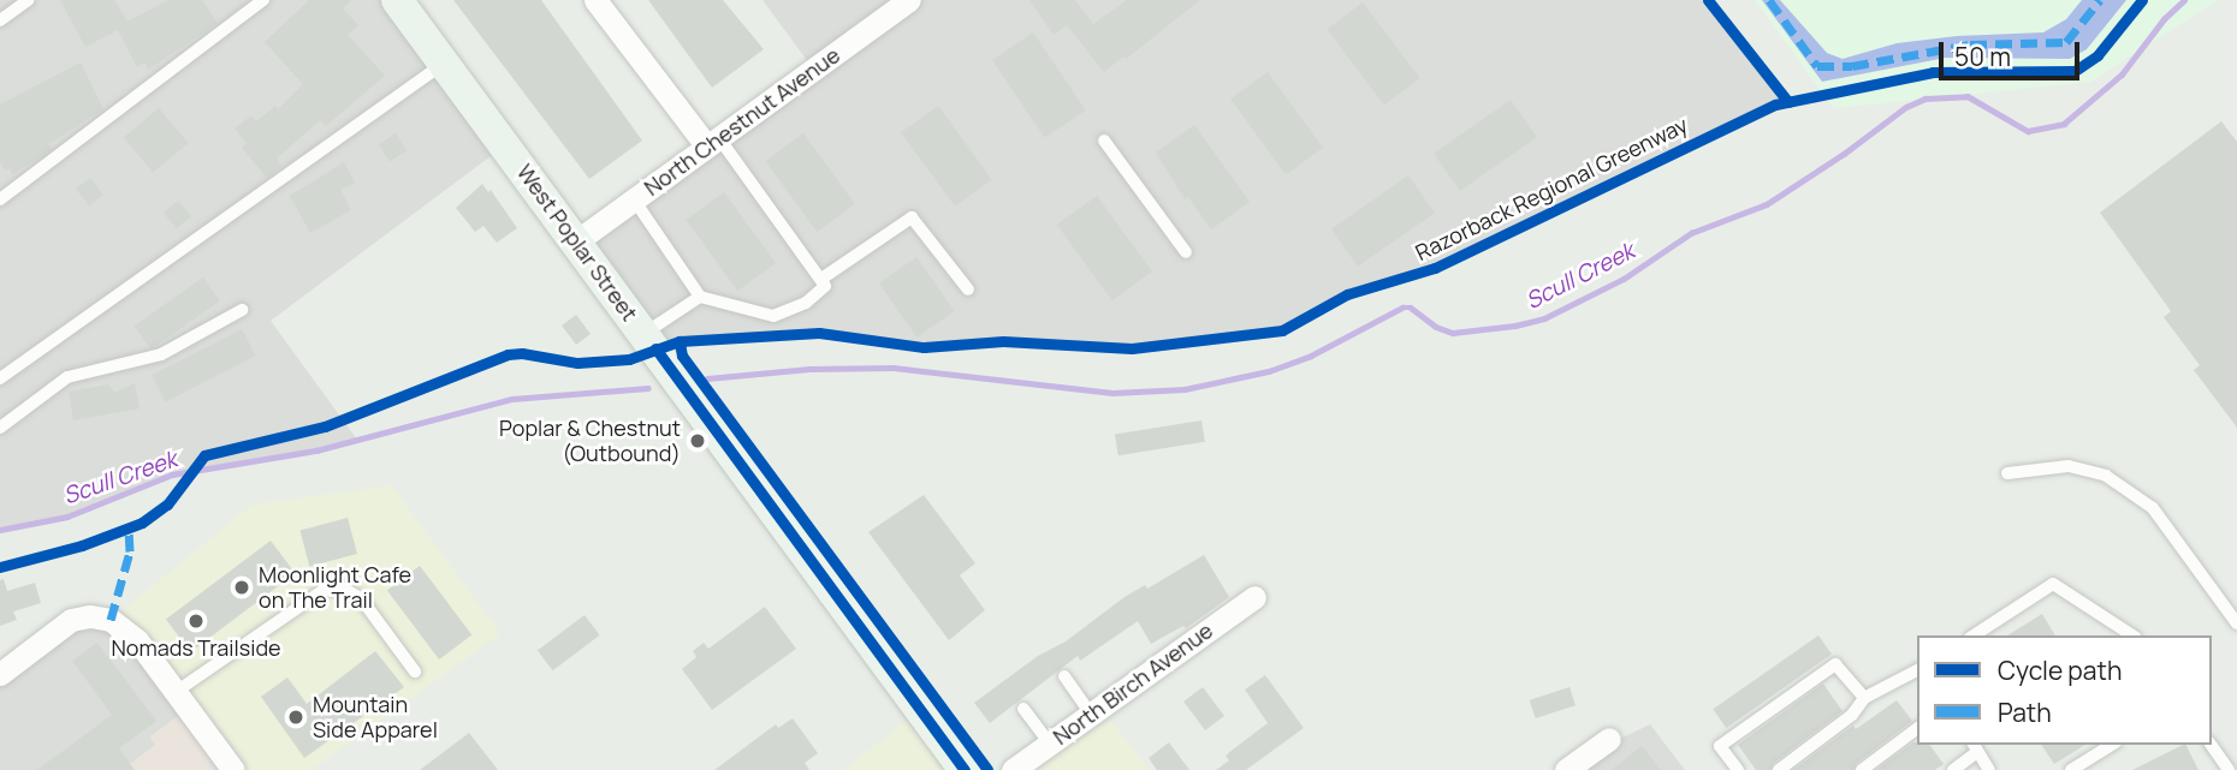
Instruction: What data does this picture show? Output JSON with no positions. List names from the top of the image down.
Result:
{
  "streets": {
    "street": ["North Chestnut Avenue", "West Poplar Street", "North Birch Avenue"],
    "cycle path": ["Razorback Regional Greenway"]
  },
  "crossings": [
    ["North Chestnut Avenue", "West Poplar Street"]
  ],
  "water": ["Scull Creek"],
  "places": [
    "Poplar & Chestnut (Outbound)",
    "Moonlight Cafe on The Trail",
    "Nomads Trailside",
    "Mountain Side Apparel"
  ],
  "legend": ["Cycle path", "Path"],
  "scale_bar": "50 m"
}
